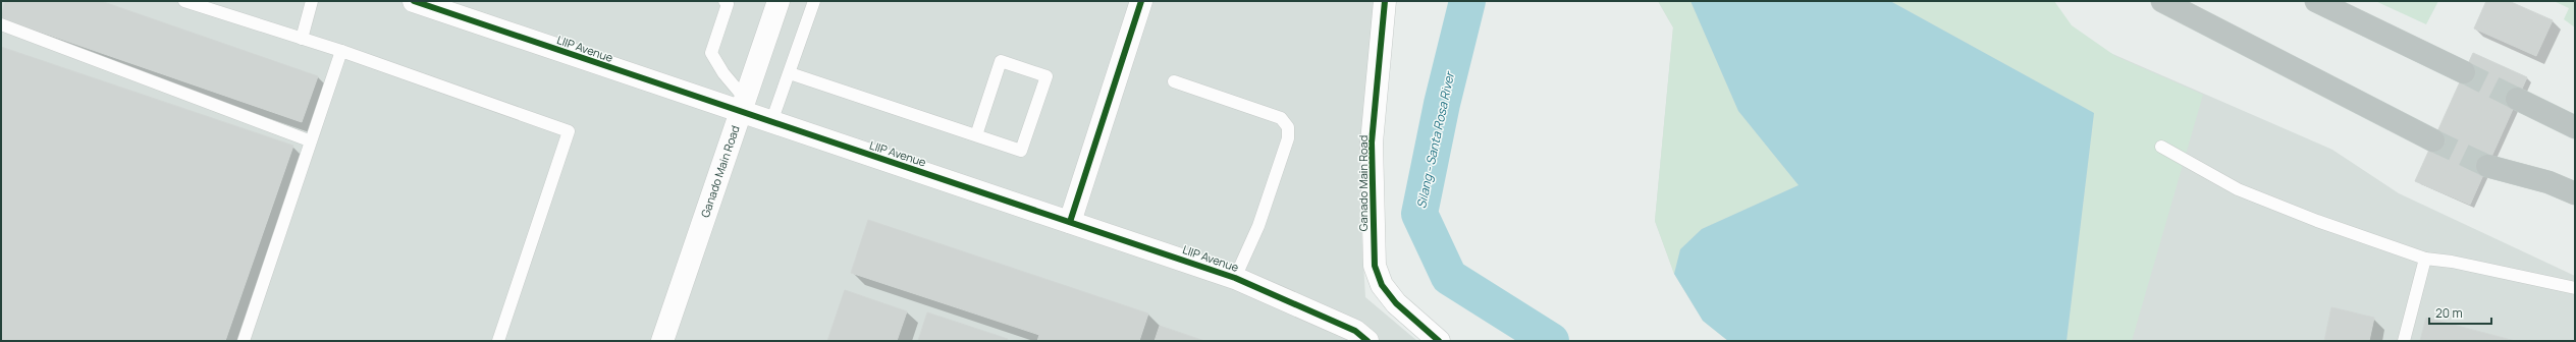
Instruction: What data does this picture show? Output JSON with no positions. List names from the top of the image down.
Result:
{
  "streets": {
    "street": ["LIIP Avenue", "Ganado Main Road"]
  },
  "crossings": [
    ["LIIP Avenue", "Ganado Main Road"]
  ],
  "water": ["Silang - Santa Rosa River"],
  "scale_bar": "20 m"
}
